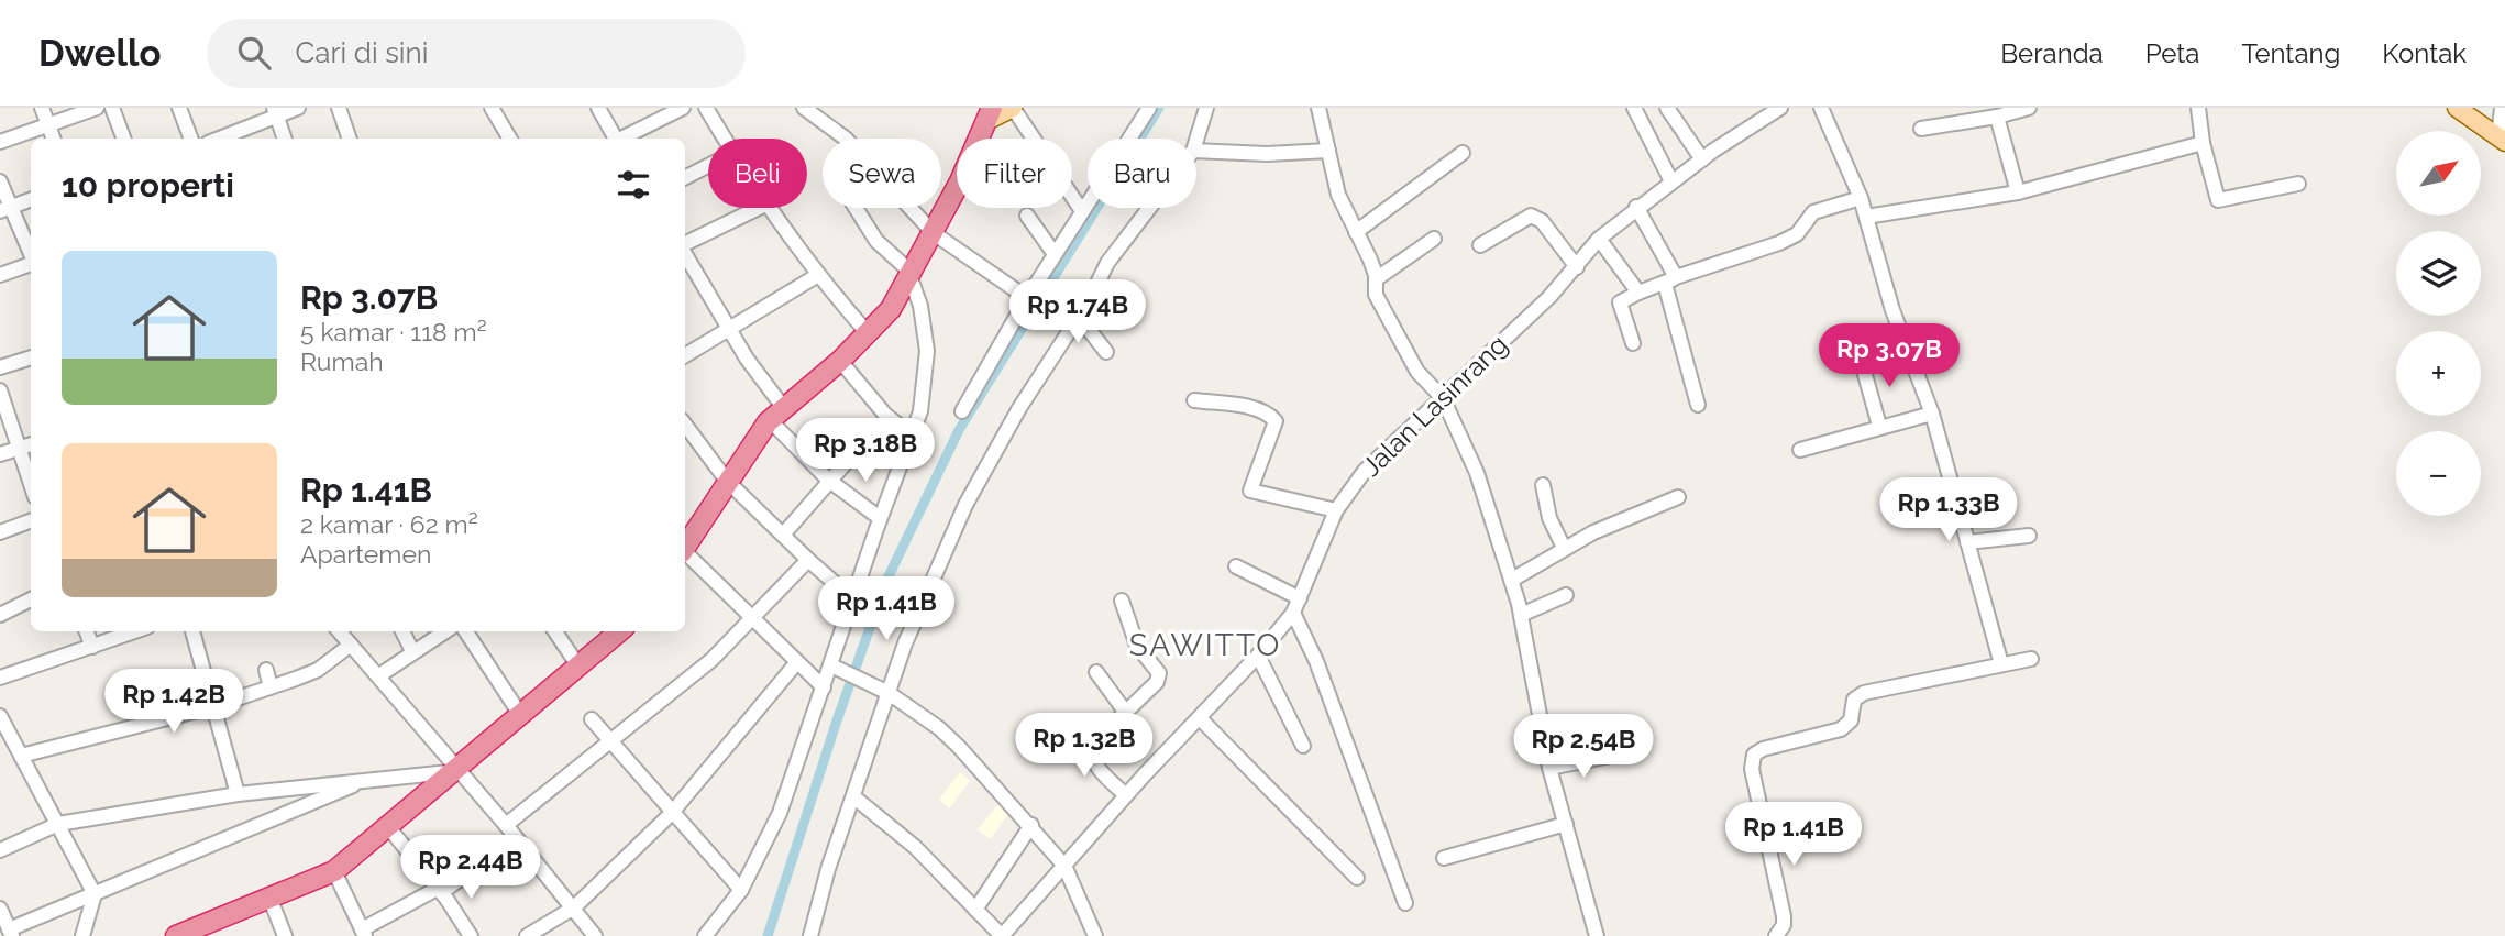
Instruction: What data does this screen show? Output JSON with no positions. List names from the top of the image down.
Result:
{
  "streets": {
    "street": ["Jalan Lasinrang"]
  },
  "districts": ["SAWITTO"],
  "north": "top right",
  "page": {
    "header": "Dwello",
    "search": "Cari di sini",
    "nav": [
      "Beranda",
      "Peta",
      "Tentang",
      "Kontak"
    ],
    "map_buttons": ["+", "−"],
    "chip": [
      "Beli",
      "Sewa",
      "Filter",
      "Baru"
    ],
    "heading": "10 properti",
    "list": [
      {
        "name": "Rp 3.07B",
        "note": "5 kamar · 118 m² · Rumah"
      },
      {
        "name": "Rp 1.41B",
        "note": "2 kamar · 62 m² · Apartemen"
      }
    ],
    "price": [
      "Rp 1.74B",
      "Rp 3.07B",
      "Rp 3.18B",
      "Rp 1.33B",
      "Rp 1.41B",
      "Rp 1.42B",
      "Rp 1.32B",
      "Rp 2.54B",
      "Rp 1.41B",
      "Rp 2.44B"
    ]
  }
}
